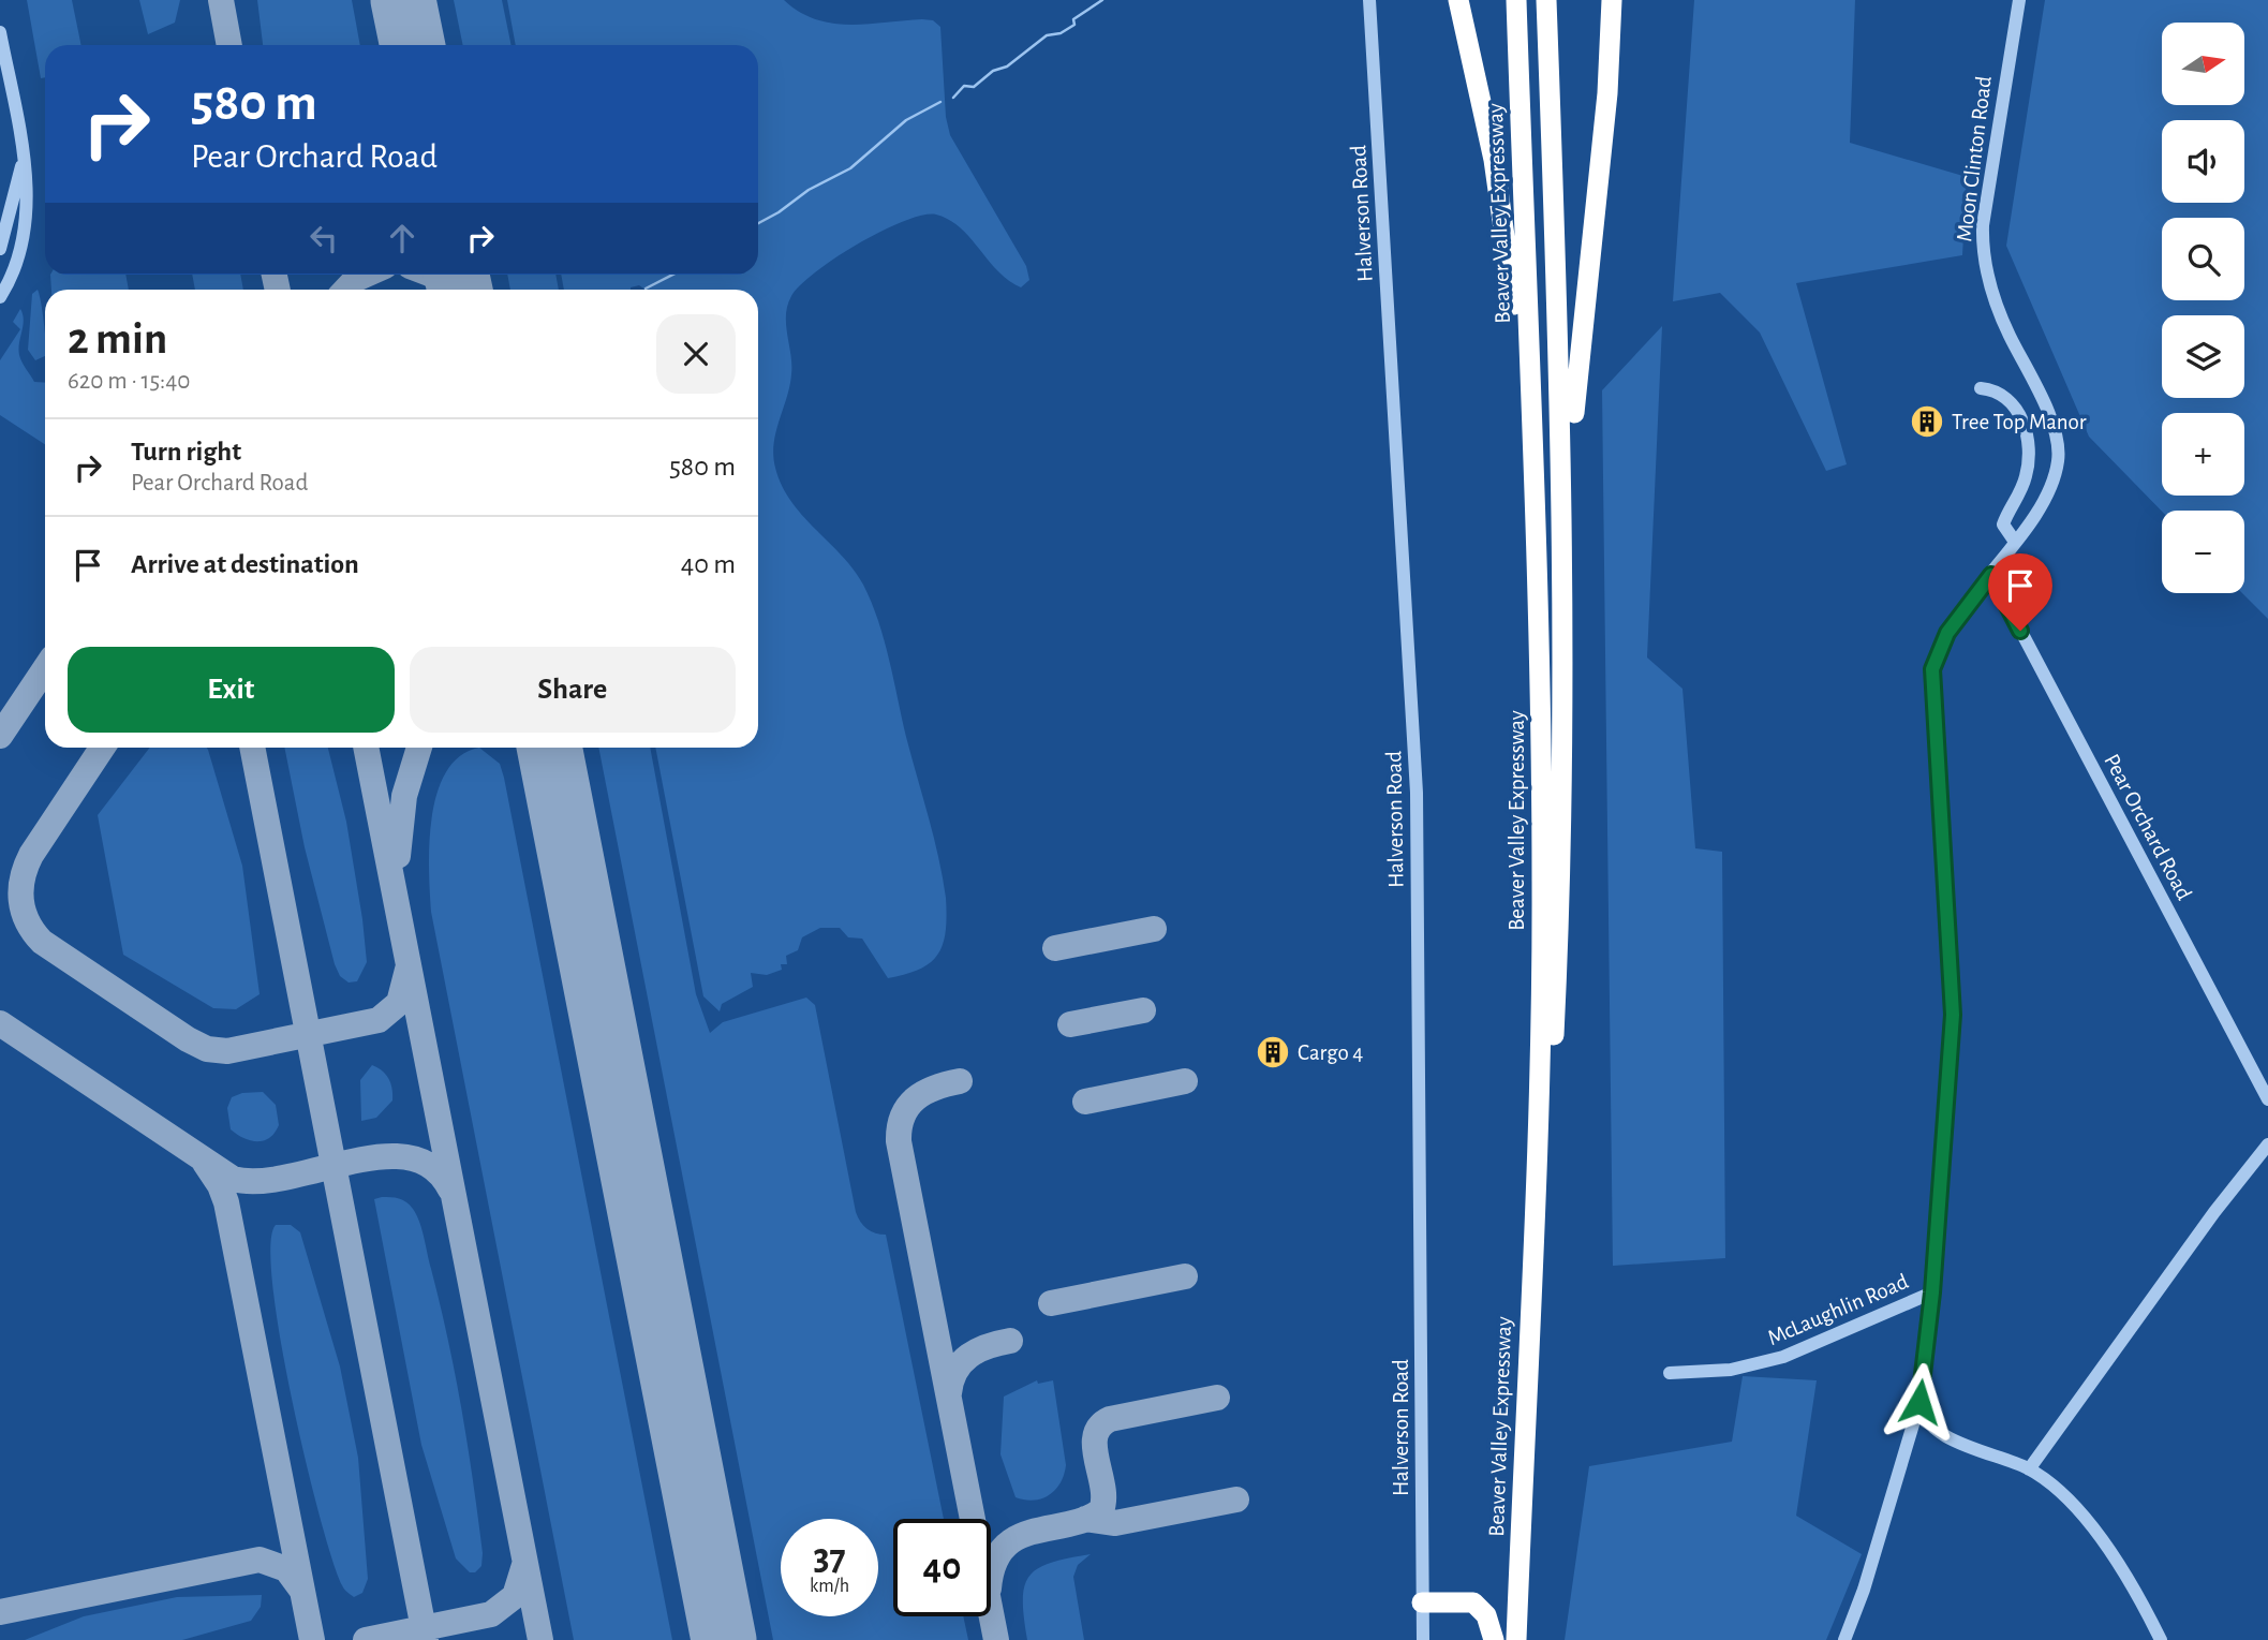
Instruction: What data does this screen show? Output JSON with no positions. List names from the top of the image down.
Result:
{
  "streets": {
    "highway": ["Beaver Valley Expressway"],
    "street": [
      "Moon Clinton Road",
      "Halverson Road",
      "Pear Orchard Road",
      "McLaughlin Road"
    ]
  },
  "crossings": [
    ["Moon Clinton Road", "Pear Orchard Road"],
    ["Moon Clinton Road", "McLaughlin Road"]
  ],
  "places": {
    "building": ["Tree Top Manor", "Cargo 4"]
  },
  "north": "right",
  "page": {
    "map_buttons": ["+", "−"],
    "turn": ["580 m", "Pear Orchard Road"],
    "heading": ["2 min", "620 m · 15:40"],
    "list": [
      {
        "name": "Turn right",
        "note": "Pear Orchard Road",
        "value": "580 m"
      },
      {
        "name": "Arrive at destination",
        "value": "40 m"
      }
    ],
    "buttons": ["Exit", "Share"],
    "speed": "37 km/h",
    "limit": "40"
  }
}
